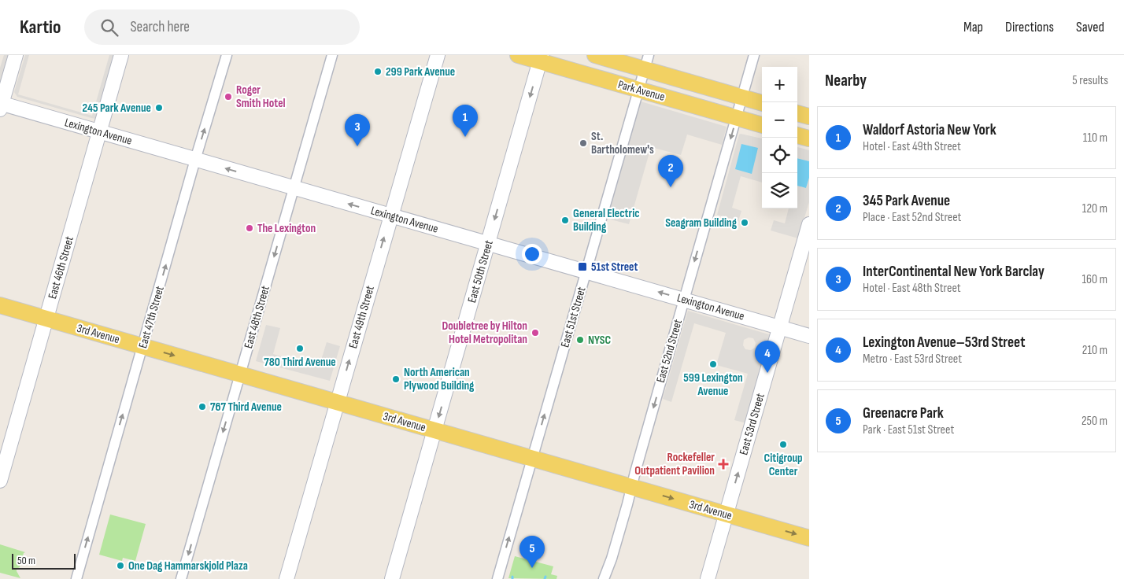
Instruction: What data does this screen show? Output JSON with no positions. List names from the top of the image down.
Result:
{
  "streets": {
    "main road": [
      "Park Avenue",
      "Lexington Avenue",
      "East 46th Street",
      "East 50th Street",
      "East 49th Street",
      "3rd Avenue",
      "East 53rd Street"
    ],
    "street": [
      "East 47th Street",
      "East 48th Street",
      "East 51st Street",
      "East 52nd Street"
    ]
  },
  "crossings": [
    ["Park Avenue", "East 50th Street"],
    ["Park Avenue", "East 51st Street"],
    ["Park Avenue", "East 52nd Street"],
    ["Lexington Avenue", "East 46th Street"],
    ["Lexington Avenue", "East 50th Street"],
    ["Lexington Avenue", "East 47th Street"],
    ["Lexington Avenue", "East 48th Street"],
    ["Lexington Avenue", "East 49th Street"],
    ["Lexington Avenue", "East 51st Street"],
    ["Lexington Avenue", "East 52nd Street"],
    ["Lexington Avenue", "East 53rd Street"],
    ["East 46th Street", "3rd Avenue"],
    ["East 50th Street", "3rd Avenue"],
    ["East 47th Street", "3rd Avenue"],
    ["East 48th Street", "3rd Avenue"],
    ["East 49th Street", "3rd Avenue"],
    ["East 51st Street", "3rd Avenue"],
    ["3rd Avenue", "East 52nd Street"],
    ["3rd Avenue", "East 53rd Street"]
  ],
  "one_way": [
    "Lexington Avenue",
    "East 50th Street",
    "East 47th Street",
    "East 48th Street",
    "East 49th Street",
    "East 51st Street",
    "East 52nd Street",
    "East 53rd Street"
  ],
  "places": {
    "other": [
      "299 Park Avenue",
      "Roger Smith Hotel",
      "245 Park Avenue",
      "St. Bartholomew's",
      "General Electric Building",
      "Seagram Building",
      "The Lexington",
      "Doubletree by Hilton Hotel Metropolitan",
      "NYSC",
      "780 Third Avenue",
      "599 Lexington Avenue",
      "North American Plywood Building",
      "767 Third Avenue",
      "Citigroup Center",
      "One Dag Hammarskjold Plaza"
    ],
    "transit": ["51st Street"],
    "health": ["Rockefeller Outpatient Pavilion"]
  },
  "scale_bar": "50 m",
  "page": {
    "header": "Kartio",
    "search": "Search here",
    "nav": ["Map", "Directions", "Saved"],
    "heading": ["Nearby", "5 results"],
    "map_buttons": ["+", "−"],
    "pins": [
      "1",
      "3",
      "2",
      "4",
      "5"
    ],
    "list": [
      {
        "mark": "1",
        "name": "Waldorf Astoria New York",
        "note": "Hotel · East 49th Street",
        "value": "110 m"
      },
      {
        "mark": "2",
        "name": "345 Park Avenue",
        "note": "Place · East 52nd Street",
        "value": "120 m"
      },
      {
        "mark": "3",
        "name": "InterContinental New York Barclay",
        "note": "Hotel · East 48th Street",
        "value": "160 m"
      },
      {
        "mark": "4",
        "name": "Lexington Avenue–53rd Street",
        "note": "Metro · East 53rd Street",
        "value": "210 m"
      },
      {
        "mark": "5",
        "name": "Greenacre Park",
        "note": "Park · East 51st Street",
        "value": "250 m"
      }
    ],
    "scale": "50 m"
  }
}
